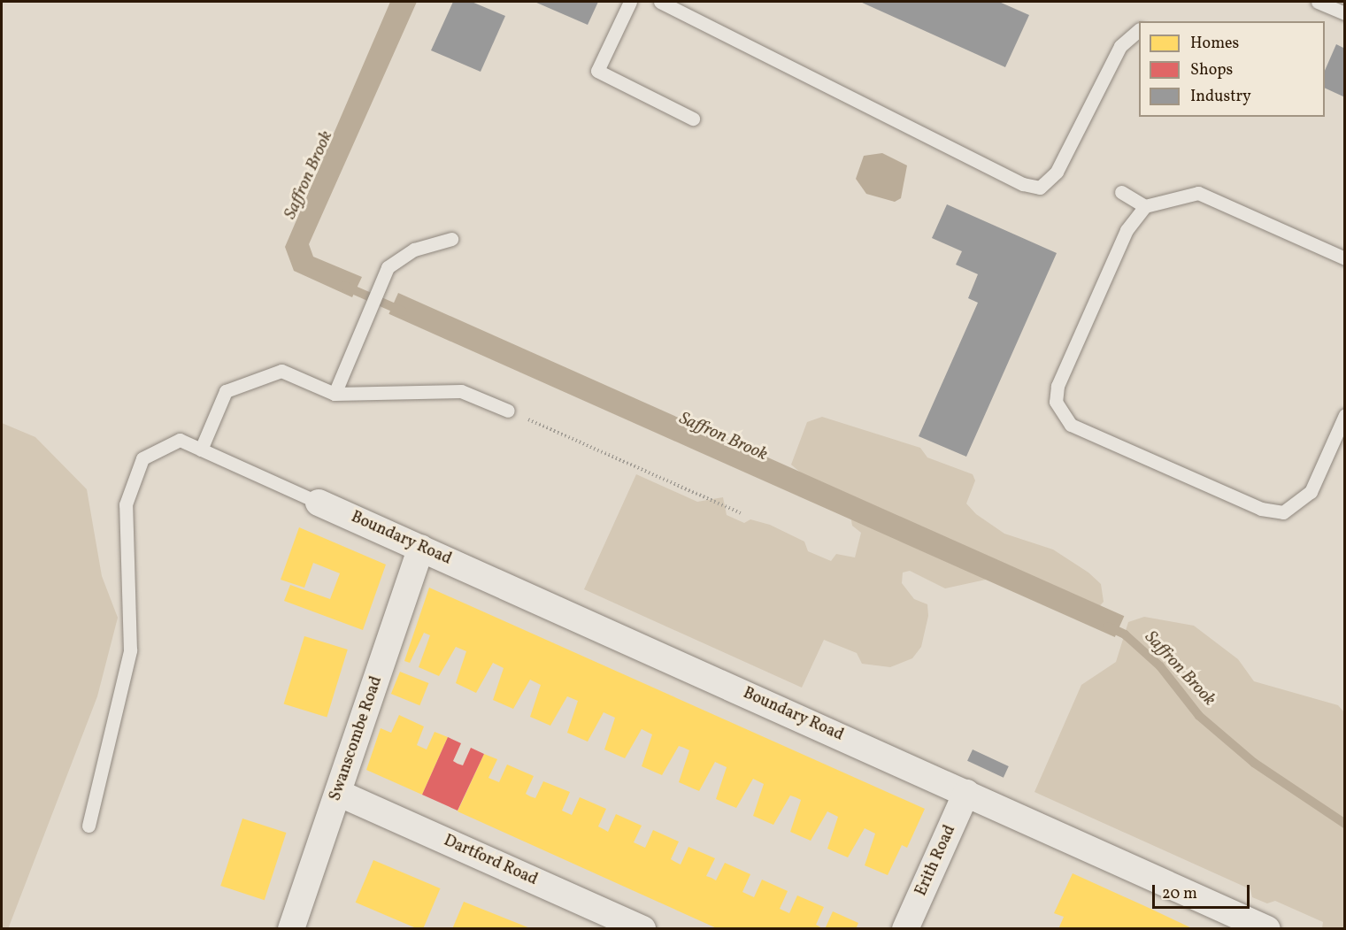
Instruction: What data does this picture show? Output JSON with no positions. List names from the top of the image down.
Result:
{
  "streets": {
    "street": [
      "Boundary Road",
      "Swanscombe Road",
      "Dartford Road",
      "Erith Road"
    ]
  },
  "crossings": [
    ["Boundary Road", "Swanscombe Road"],
    ["Boundary Road", "Erith Road"],
    ["Swanscombe Road", "Dartford Road"]
  ],
  "water": ["Saffron Brook"],
  "legend": ["Homes", "Shops", "Industry"],
  "scale_bar": "20 m"
}
